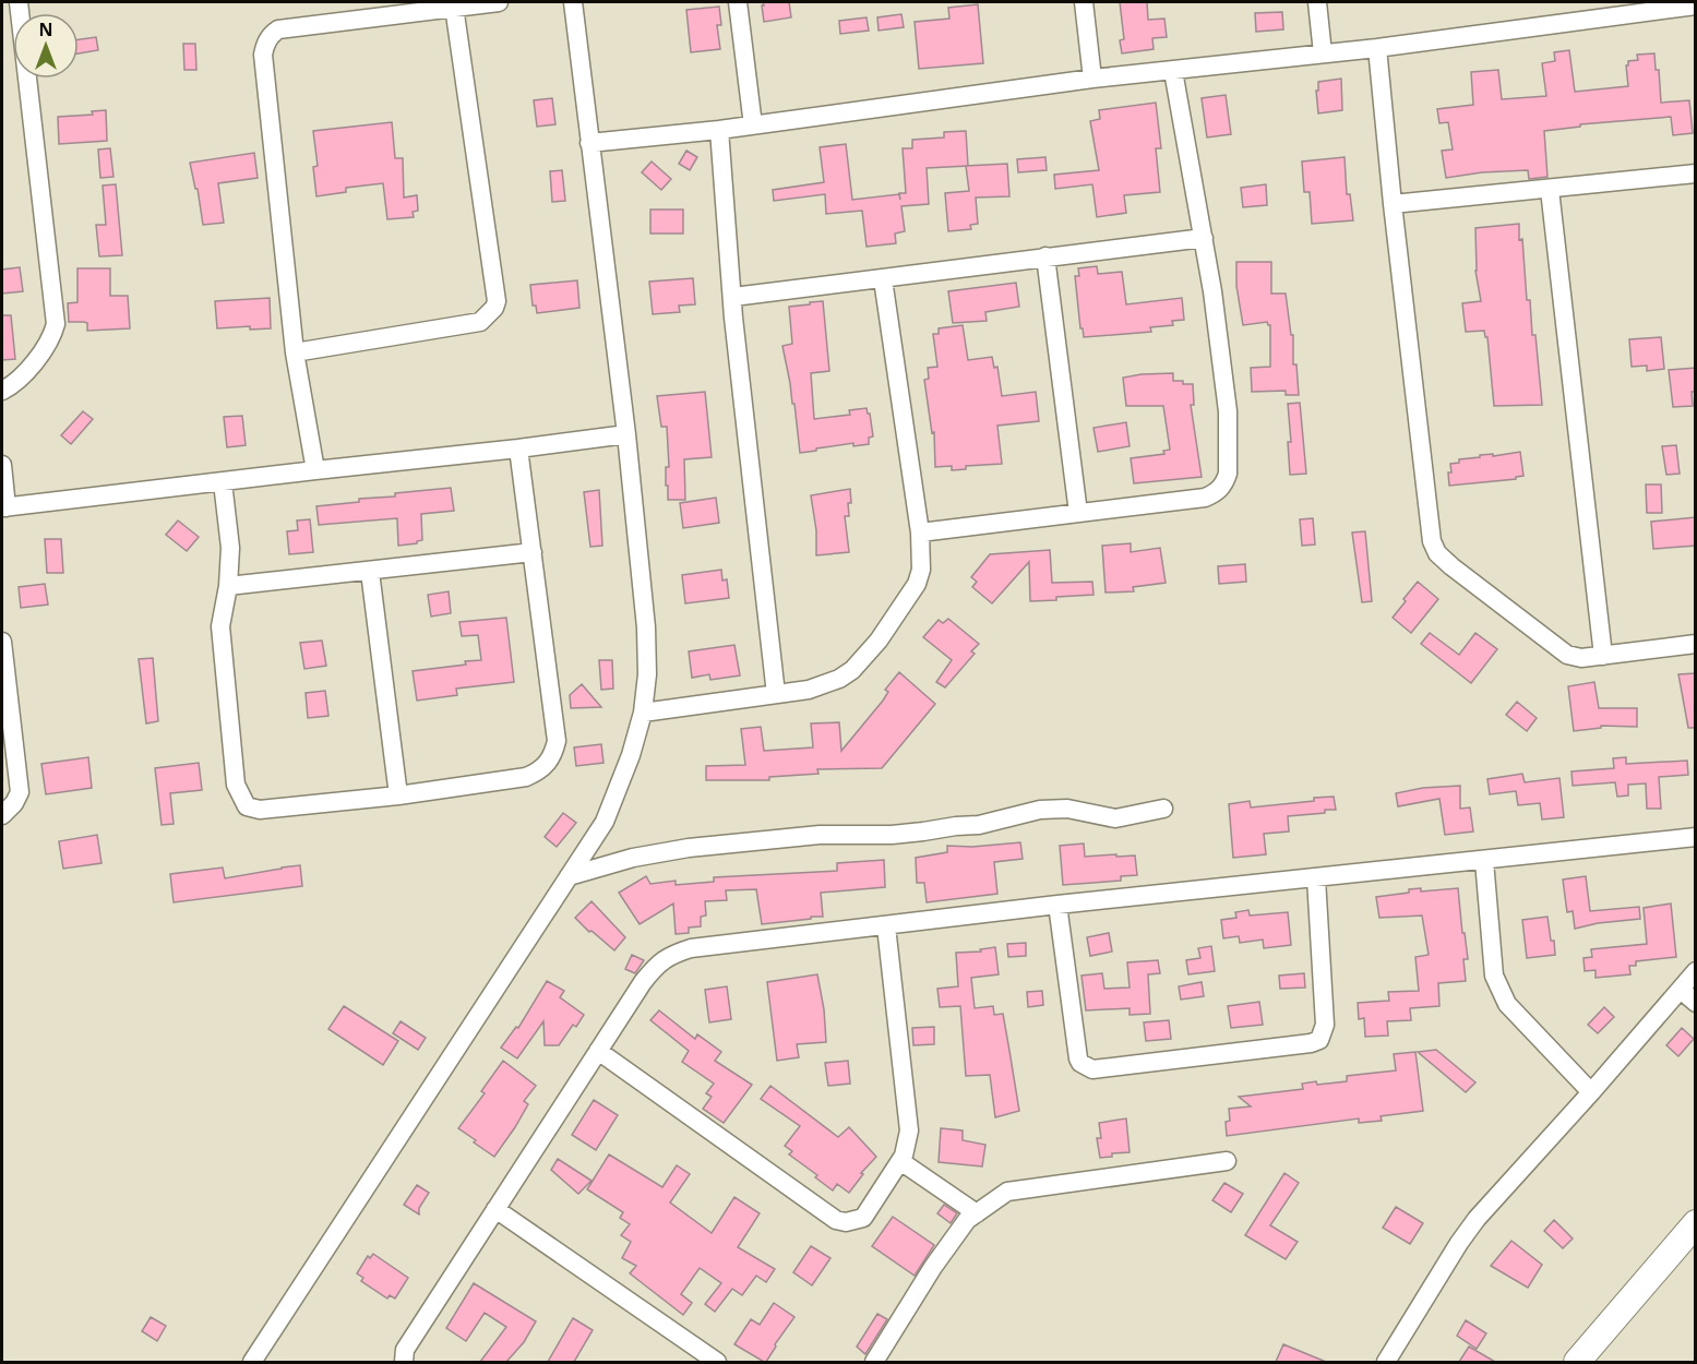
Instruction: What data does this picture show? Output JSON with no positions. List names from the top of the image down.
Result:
{
  "north": "top"
}
